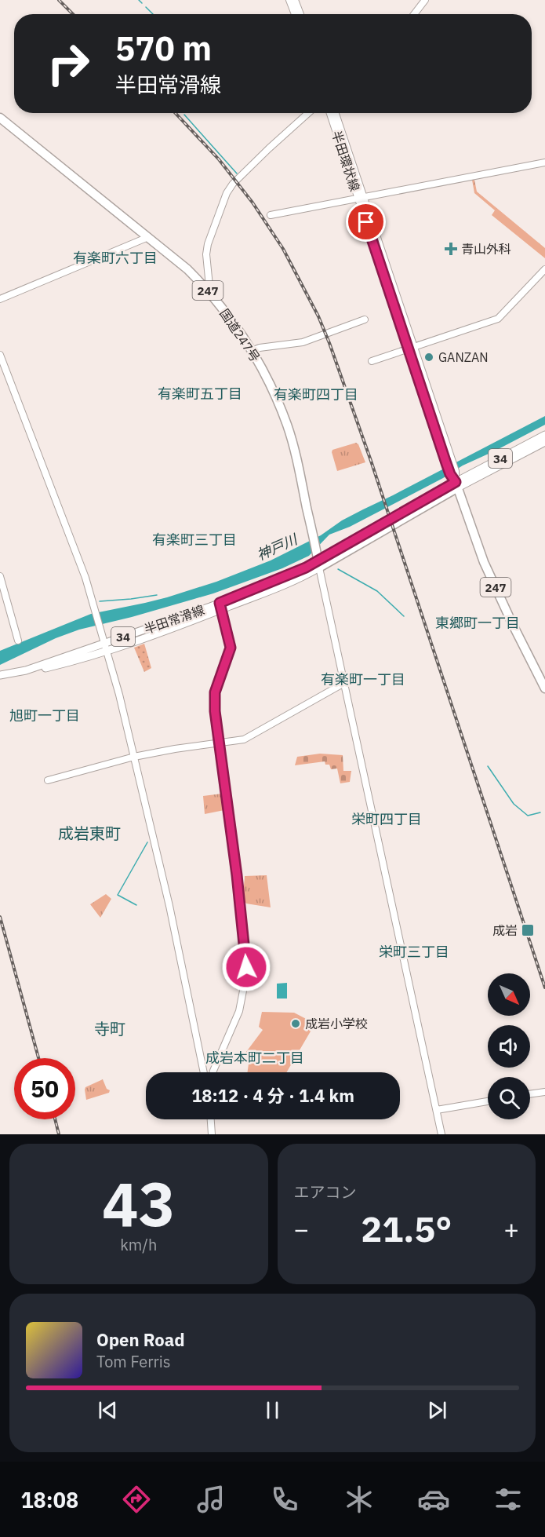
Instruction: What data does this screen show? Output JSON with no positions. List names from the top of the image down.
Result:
{
  "streets": {
    "highway": ["247", "国道247号"],
    "main road": ["34", "半田常滑線"],
    "street": ["半田環状線"]
  },
  "crossings": [
    ["半田環状線", "247"],
    ["半田環状線", "34"],
    ["247", "34"],
    ["国道247号", "半田常滑線"]
  ],
  "districts": [
    "有楽町六丁目",
    "有楽町五丁目",
    "有楽町四丁目",
    "有楽町三丁目",
    "東郷町一丁目",
    "有楽町一丁目",
    "旭町一丁目",
    "栄町四丁目",
    "成岩東町",
    "栄町三丁目",
    "寺町",
    "成岩本町二丁目"
  ],
  "water": ["神戸川"],
  "places": {
    "health": ["青山外科"],
    "other": ["GANZAN", "成岩小学校"],
    "transit": ["成岩"]
  },
  "north": "bottom right",
  "page": {
    "turn": ["570 m", "半田常滑線"],
    "limit": "50",
    "trip": "18:12 · 4 分 · 1.4 km",
    "tile": [
      ["43", "km/h"],
      "エアコン"
    ],
    "heat": ["−", "21.5°", "+"],
    "song": ["Open Road", "Tom Ferris"],
    "tabs": "18:08"
  }
}
